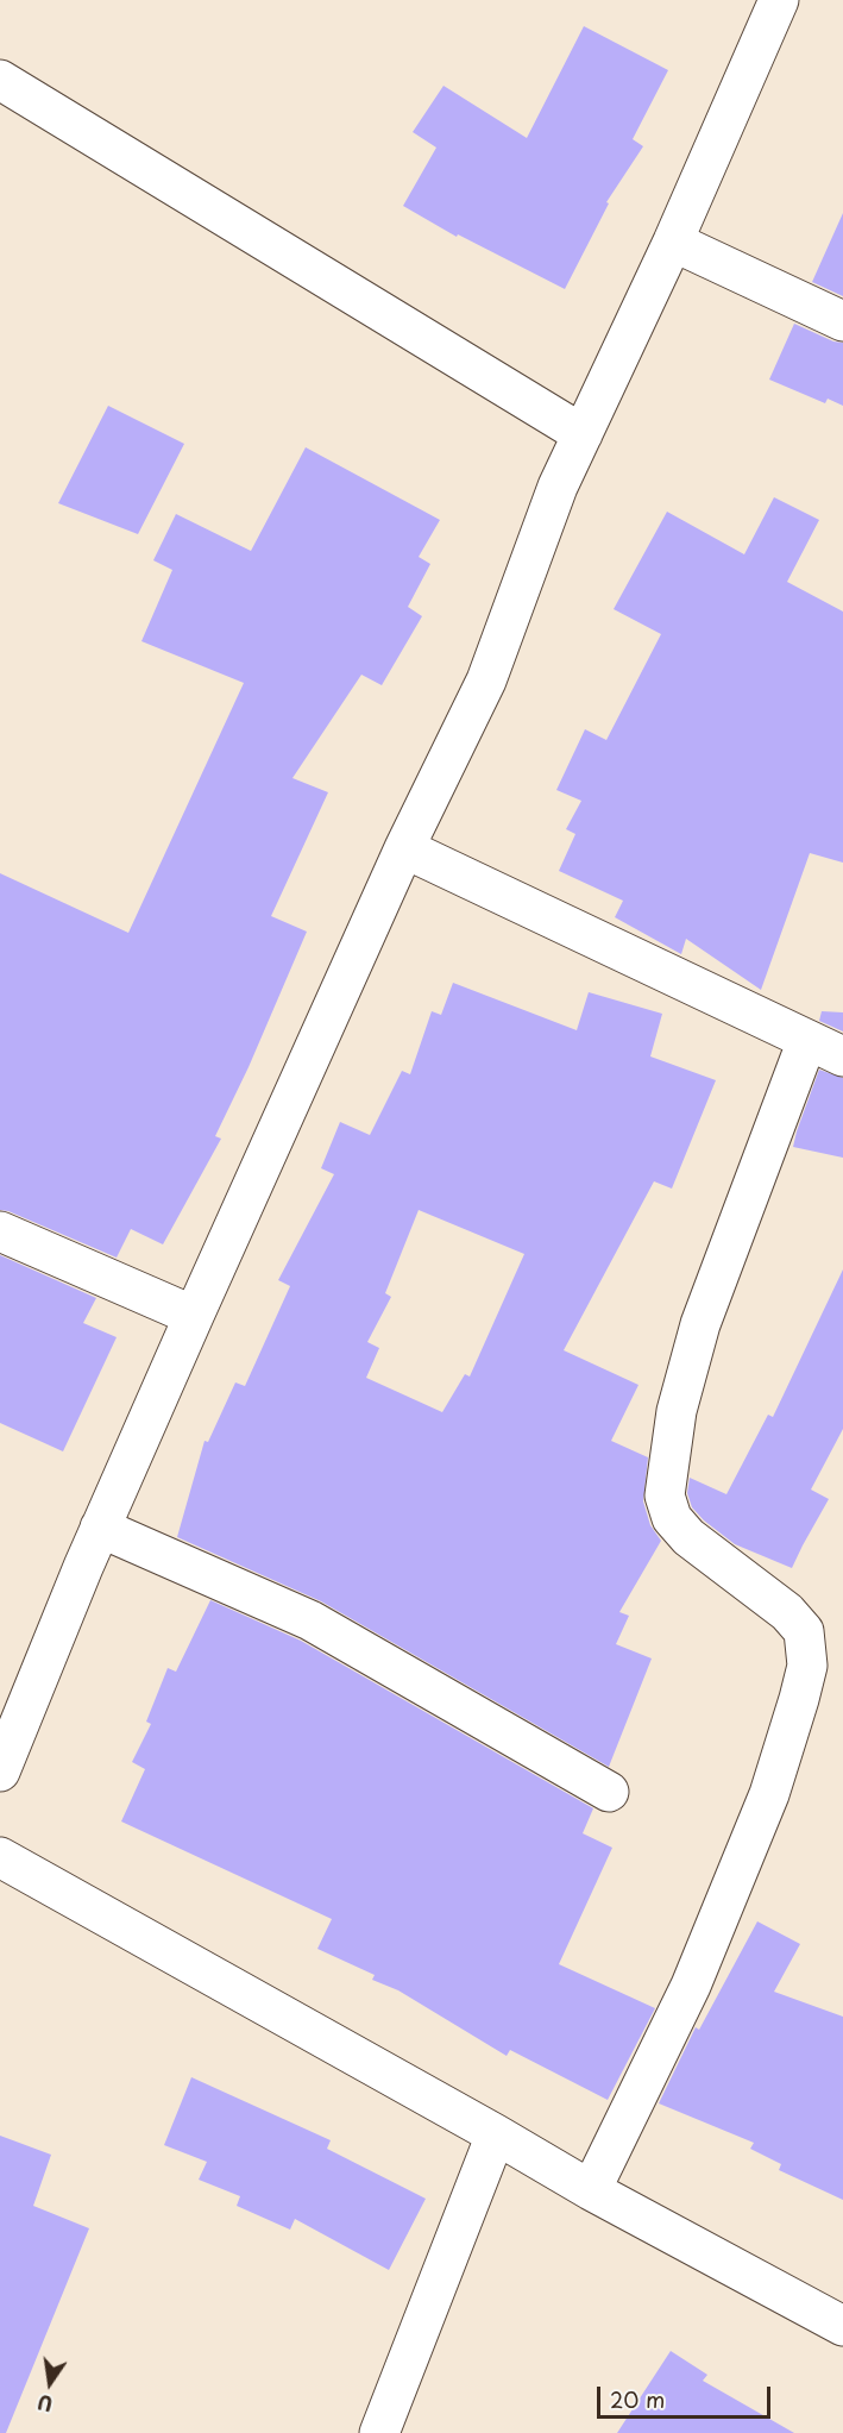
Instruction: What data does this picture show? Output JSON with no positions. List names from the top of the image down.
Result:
{
  "scale_bar": "20 m",
  "north": "bottom"
}
